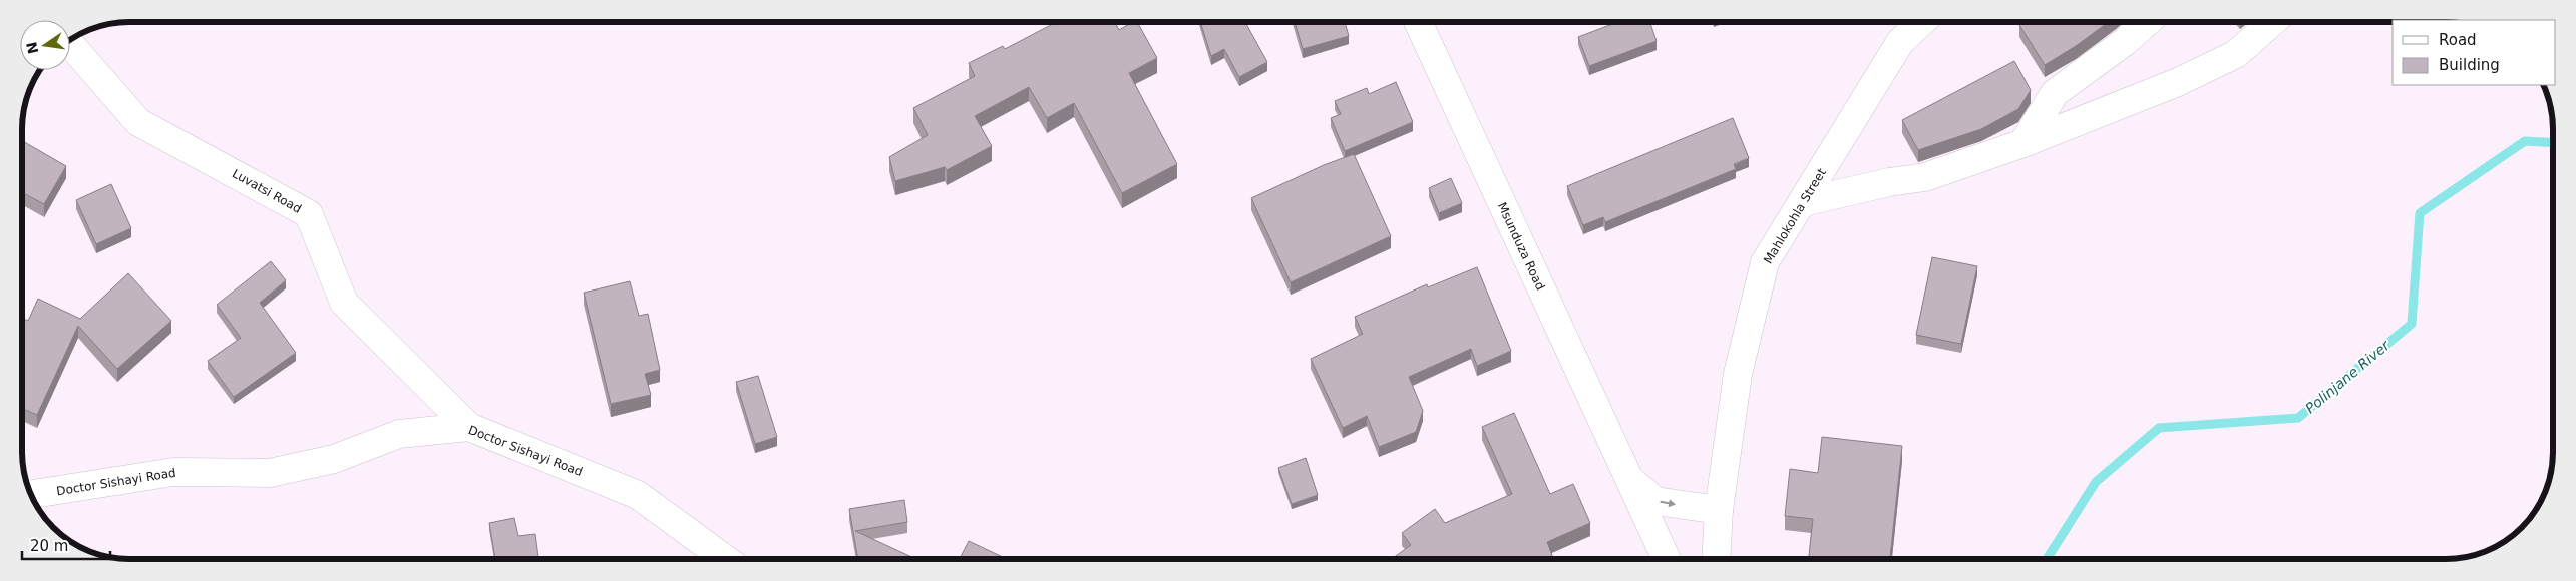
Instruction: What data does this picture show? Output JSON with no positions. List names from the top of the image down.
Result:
{
  "streets": {
    "street": [
      "Luvatsi Road",
      "Mahlokohla Street",
      "Msunduza Road",
      "Doctor Sishayi Road"
    ]
  },
  "crossings": [
    ["Luvatsi Road", "Doctor Sishayi Road"],
    ["Mahlokohla Street", "Msunduza Road"]
  ],
  "water": ["Polinjane River"],
  "legend": ["Road", "Building"],
  "scale_bar": "20 m",
  "north": "left"
}
